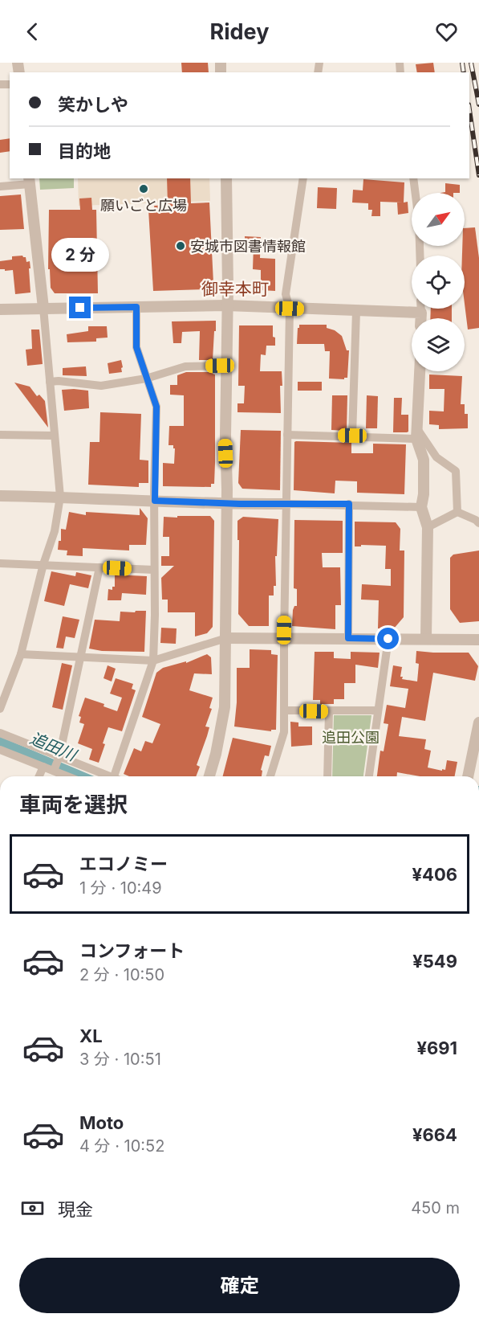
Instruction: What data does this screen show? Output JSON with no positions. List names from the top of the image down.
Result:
{
  "districts": ["御幸本町"],
  "water": ["追田川"],
  "parks": ["追田公園"],
  "places": ["願いごと広場", "安城市図書情報館"],
  "north": "top right",
  "page": {
    "header": "Ridey",
    "banner": ["笑かしや", "目的地"],
    "bubble": "2 分",
    "heading": "車両を選択",
    "list": [
      {
        "name": "エコノミー",
        "note": "1 分 · 10:49",
        "value": "¥406"
      },
      {
        "name": "コンフォート",
        "note": "2 分 · 10:50",
        "value": "¥549"
      },
      {
        "name": "XL",
        "note": "3 分 · 10:51",
        "value": "¥691"
      },
      {
        "name": "Moto",
        "note": "4 分 · 10:52",
        "value": "¥664"
      }
    ],
    "pay": ["現金", "450 m"],
    "buttons": "確定"
  }
}
